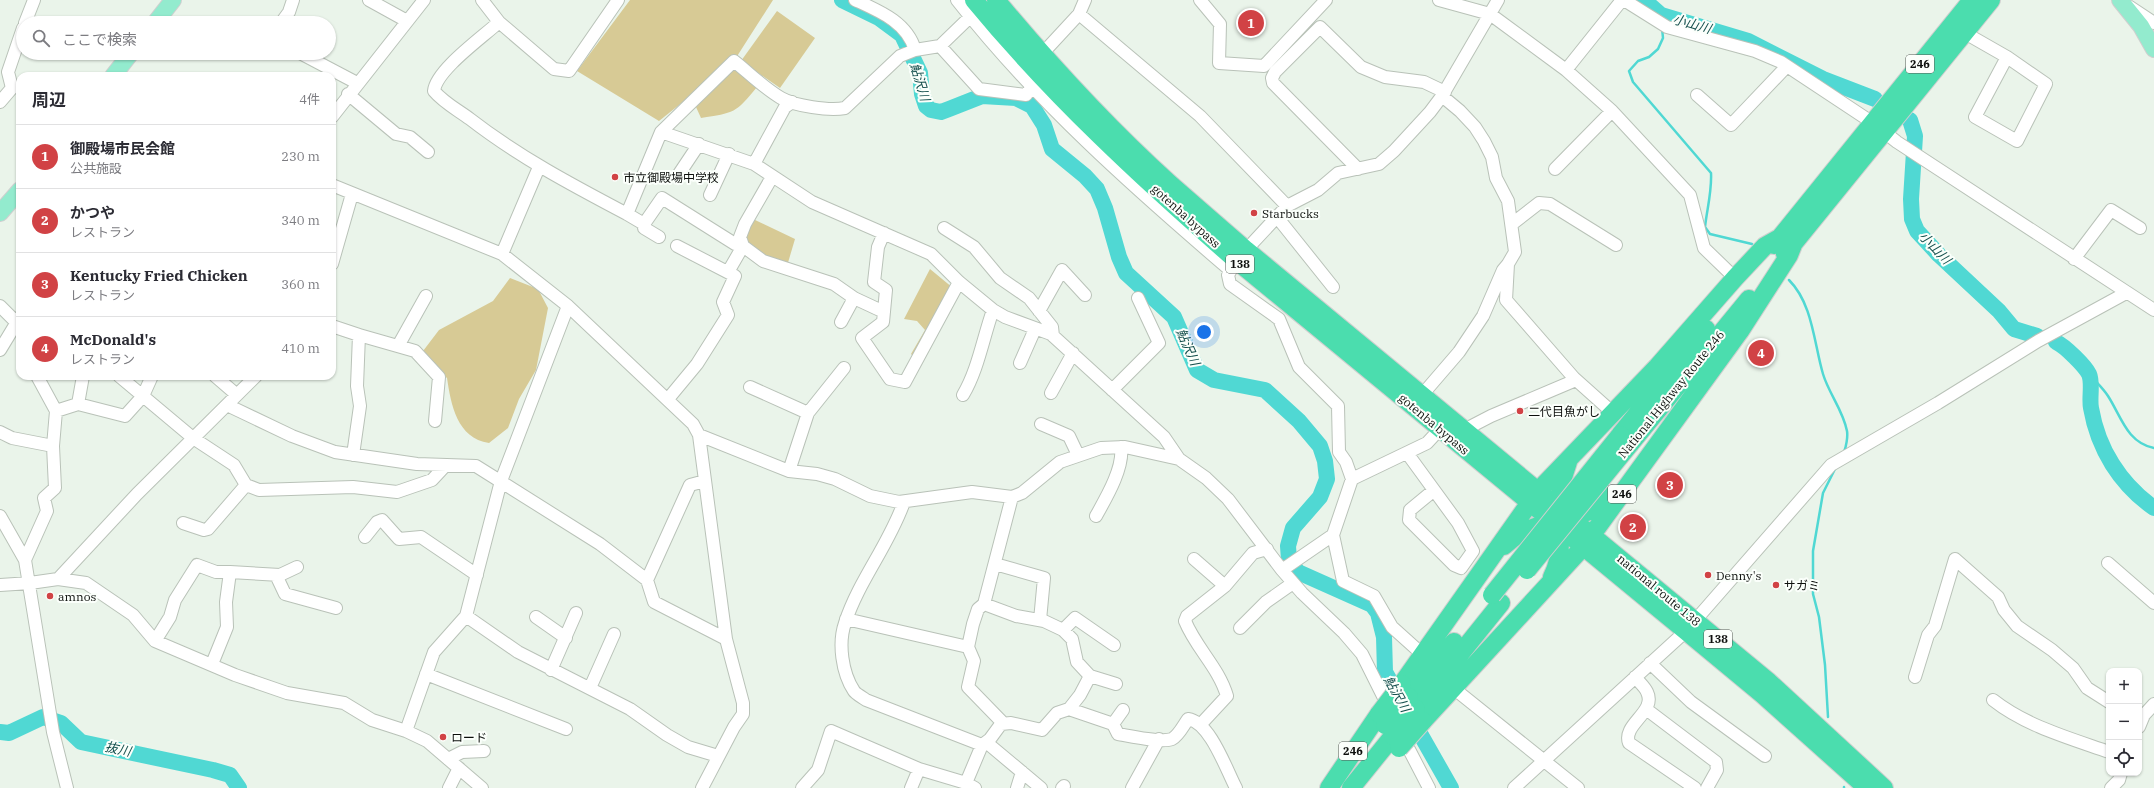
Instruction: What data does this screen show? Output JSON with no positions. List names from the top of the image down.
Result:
{
  "streets": {
    "highway": [
      "246",
      "gotenba bypass",
      "138",
      "National Highway Route 246",
      "national route 138"
    ]
  },
  "crossings": [
    ["246", "gotenba bypass"],
    ["246", "National Highway Route 246"],
    ["246", "national route 138"]
  ],
  "water": ["小山川", "鮎沢川", "抜川"],
  "places": [
    "市立御殿場中学校",
    "Starbucks",
    "二代目魚がし",
    "Denny's",
    "サガミ",
    "amnos",
    "ロード"
  ],
  "page": {
    "pins": [
      "1",
      "4",
      "3",
      "2"
    ],
    "search": "ここで検索",
    "heading": ["周辺", "4件"],
    "list": [
      {
        "mark": "1",
        "name": "御殿場市民会館",
        "note": "公共施設",
        "value": "230 m"
      },
      {
        "mark": "2",
        "name": "かつや",
        "note": "レストラン",
        "value": "340 m"
      },
      {
        "mark": "3",
        "name": "Kentucky Fried Chicken",
        "note": "レストラン",
        "value": "360 m"
      },
      {
        "mark": "4",
        "name": "McDonald's",
        "note": "レストラン",
        "value": "410 m"
      }
    ],
    "map_buttons": ["+", "−"]
  }
}
